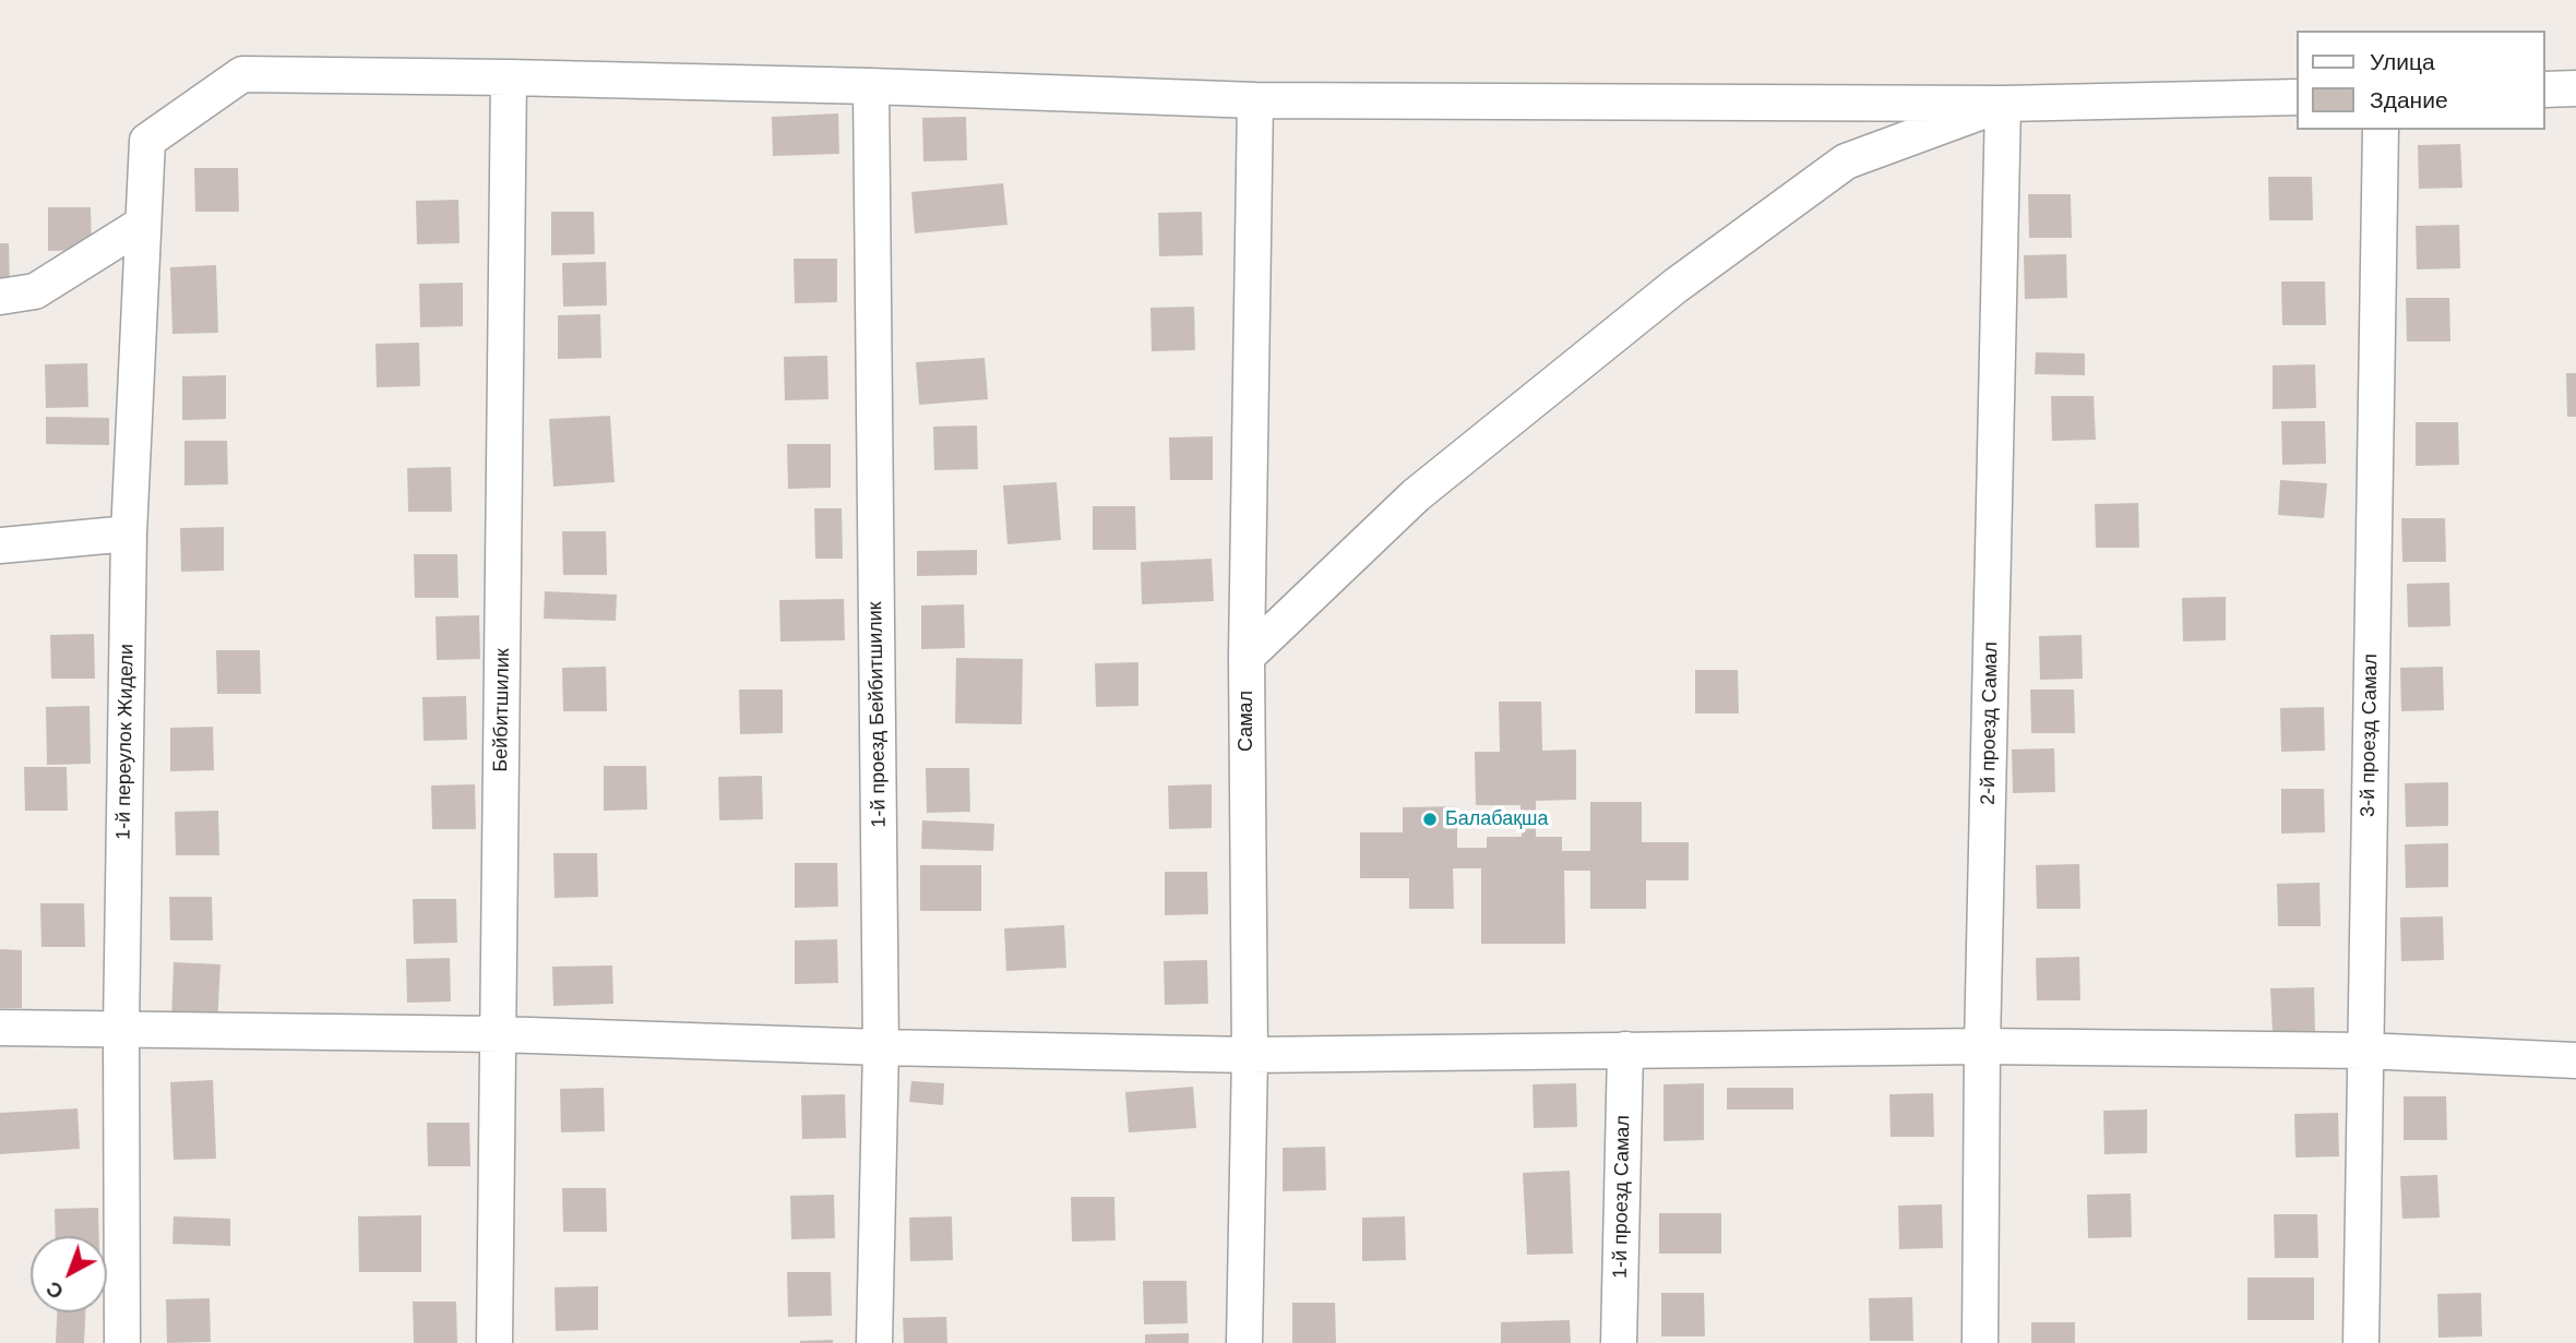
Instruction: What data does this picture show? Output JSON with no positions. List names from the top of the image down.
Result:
{
  "streets": {
    "street": [
      "Бейбитшилик",
      "1-й проезд Бейбитшилик",
      "Самал",
      "2-й проезд Самал",
      "3-й проезд Самал",
      "1-й переулок Жидели",
      "1-й проезд Самал"
    ]
  },
  "crossings": [
    ["Бейбитшилик", "1-й переулок Жидели"]
  ],
  "places": ["Балабақша"],
  "legend": ["Улица", "Здание"],
  "north": "bottom left"
}
